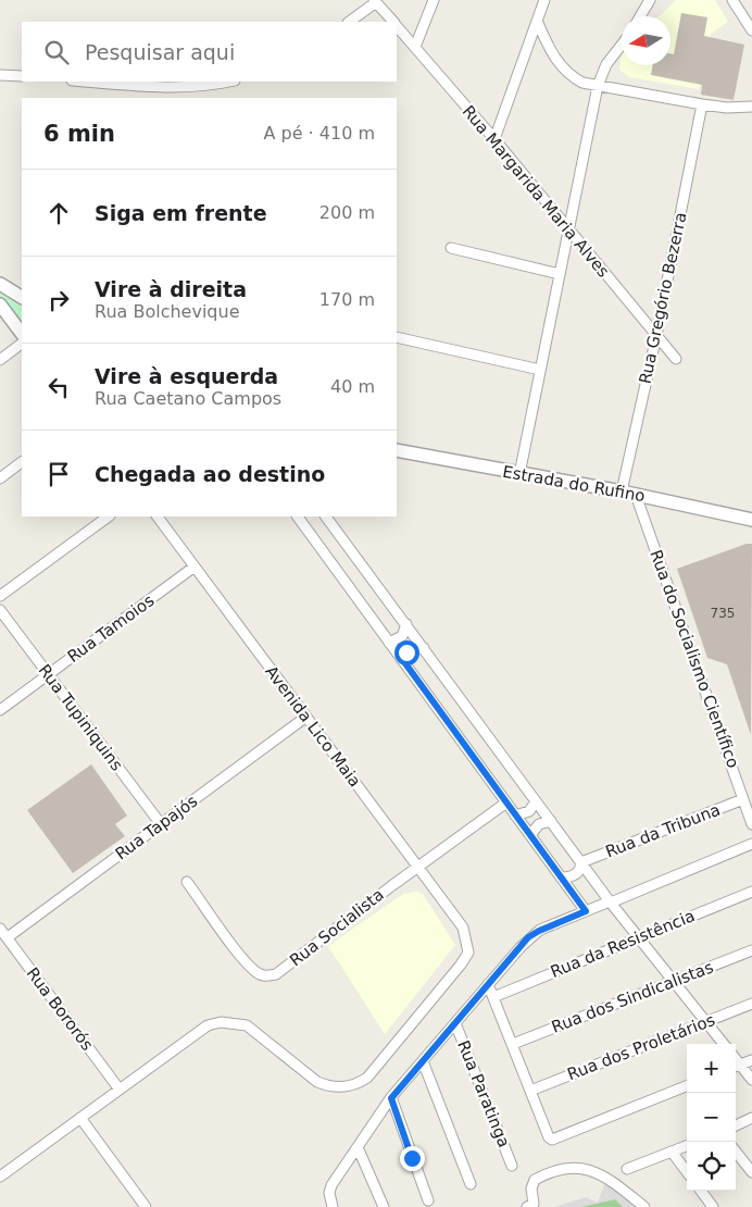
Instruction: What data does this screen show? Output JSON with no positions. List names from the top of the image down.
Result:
{
  "streets": {
    "street": [
      "Rua Margarida Maria Alves",
      "Rua Gregório Bezerra",
      "Estrada do Rufino",
      "Rua Tamoios",
      "Rua do Socialismo Científico",
      "Rua Tupiniquins",
      "Avenida Lico Maia",
      "Rua Tapajós",
      "Rua da Tribuna",
      "Rua Socialista",
      "Rua da Resistência",
      "Rua dos Sindicalistas",
      "Rua Bororós",
      "Rua dos Proletários",
      "Rua Paratinga"
    ]
  },
  "crossings": [
    ["Rua Margarida Maria Alves", "Rua Gregório Bezerra"],
    ["Rua Gregório Bezerra", "Estrada do Rufino"],
    ["Estrada do Rufino", "Rua do Socialismo Científico"],
    ["Rua Tamoios", "Rua Tupiniquins"],
    ["Rua Tamoios", "Avenida Lico Maia"],
    ["Rua do Socialismo Científico", "Rua da Tribuna"],
    ["Rua Tupiniquins", "Rua Tapajós"],
    ["Avenida Lico Maia", "Rua Tapajós"],
    ["Avenida Lico Maia", "Rua Socialista"],
    ["Avenida Lico Maia", "Rua Bororós"],
    ["Rua Tapajós", "Rua Bororós"]
  ],
  "house_numbers": ["735"],
  "north": "left",
  "page": {
    "search": "Pesquisar aqui",
    "heading": ["6 min", "A pé · 410 m"],
    "list": [
      ["Siga em frente", "200 m"],
      ["Vire à direita", "Rua Bolchevique", "170 m"],
      ["Vire à esquerda", "Rua Caetano Campos", "40 m"],
      "Chegada ao destino"
    ],
    "map_buttons": ["+", "−"]
  }
}
